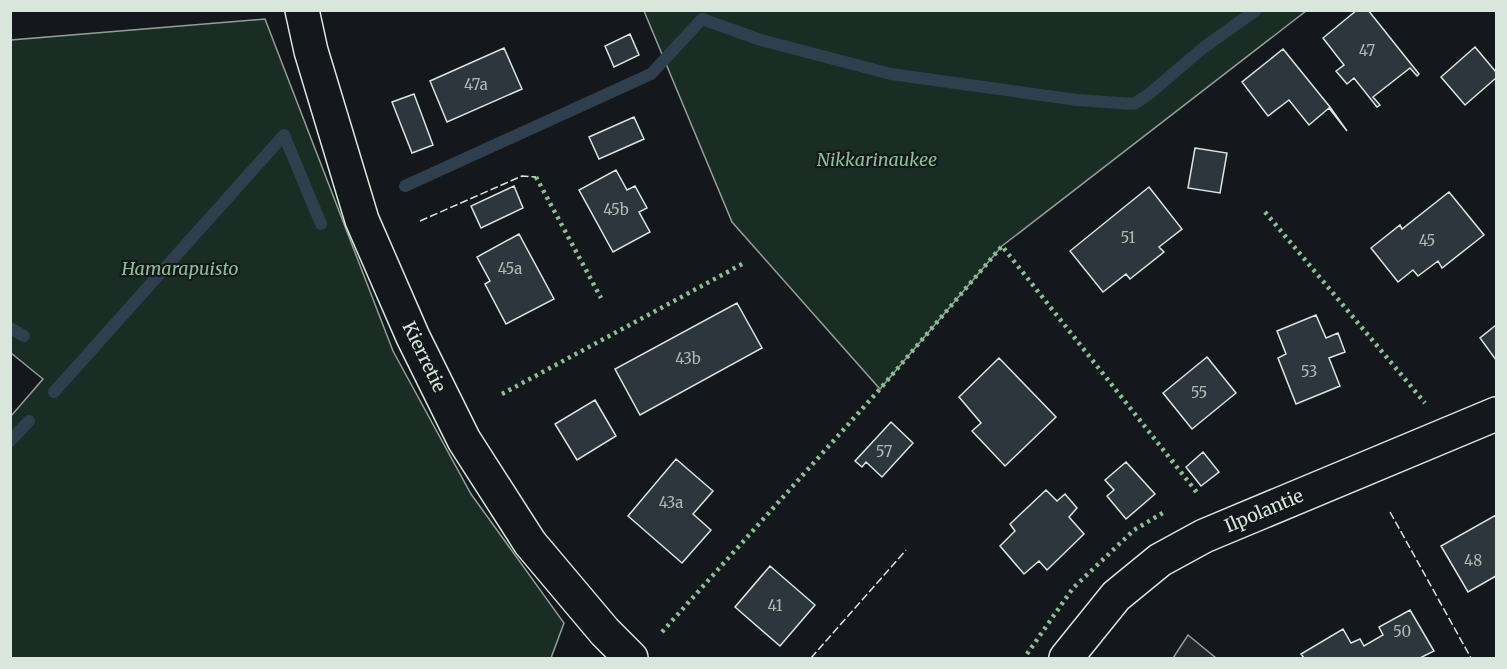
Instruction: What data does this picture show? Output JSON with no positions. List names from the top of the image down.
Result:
{
  "streets": {
    "street": ["Kierretie", "Ilpolantie"]
  },
  "parks": ["Nikkarinaukee", "Hamarapuisto"],
  "house_numbers": [
    "47",
    "47a",
    "45b",
    "51",
    "45",
    "45a",
    "43b",
    "53",
    "55",
    "57",
    "43a",
    "48",
    "41",
    "50"
  ]
}
